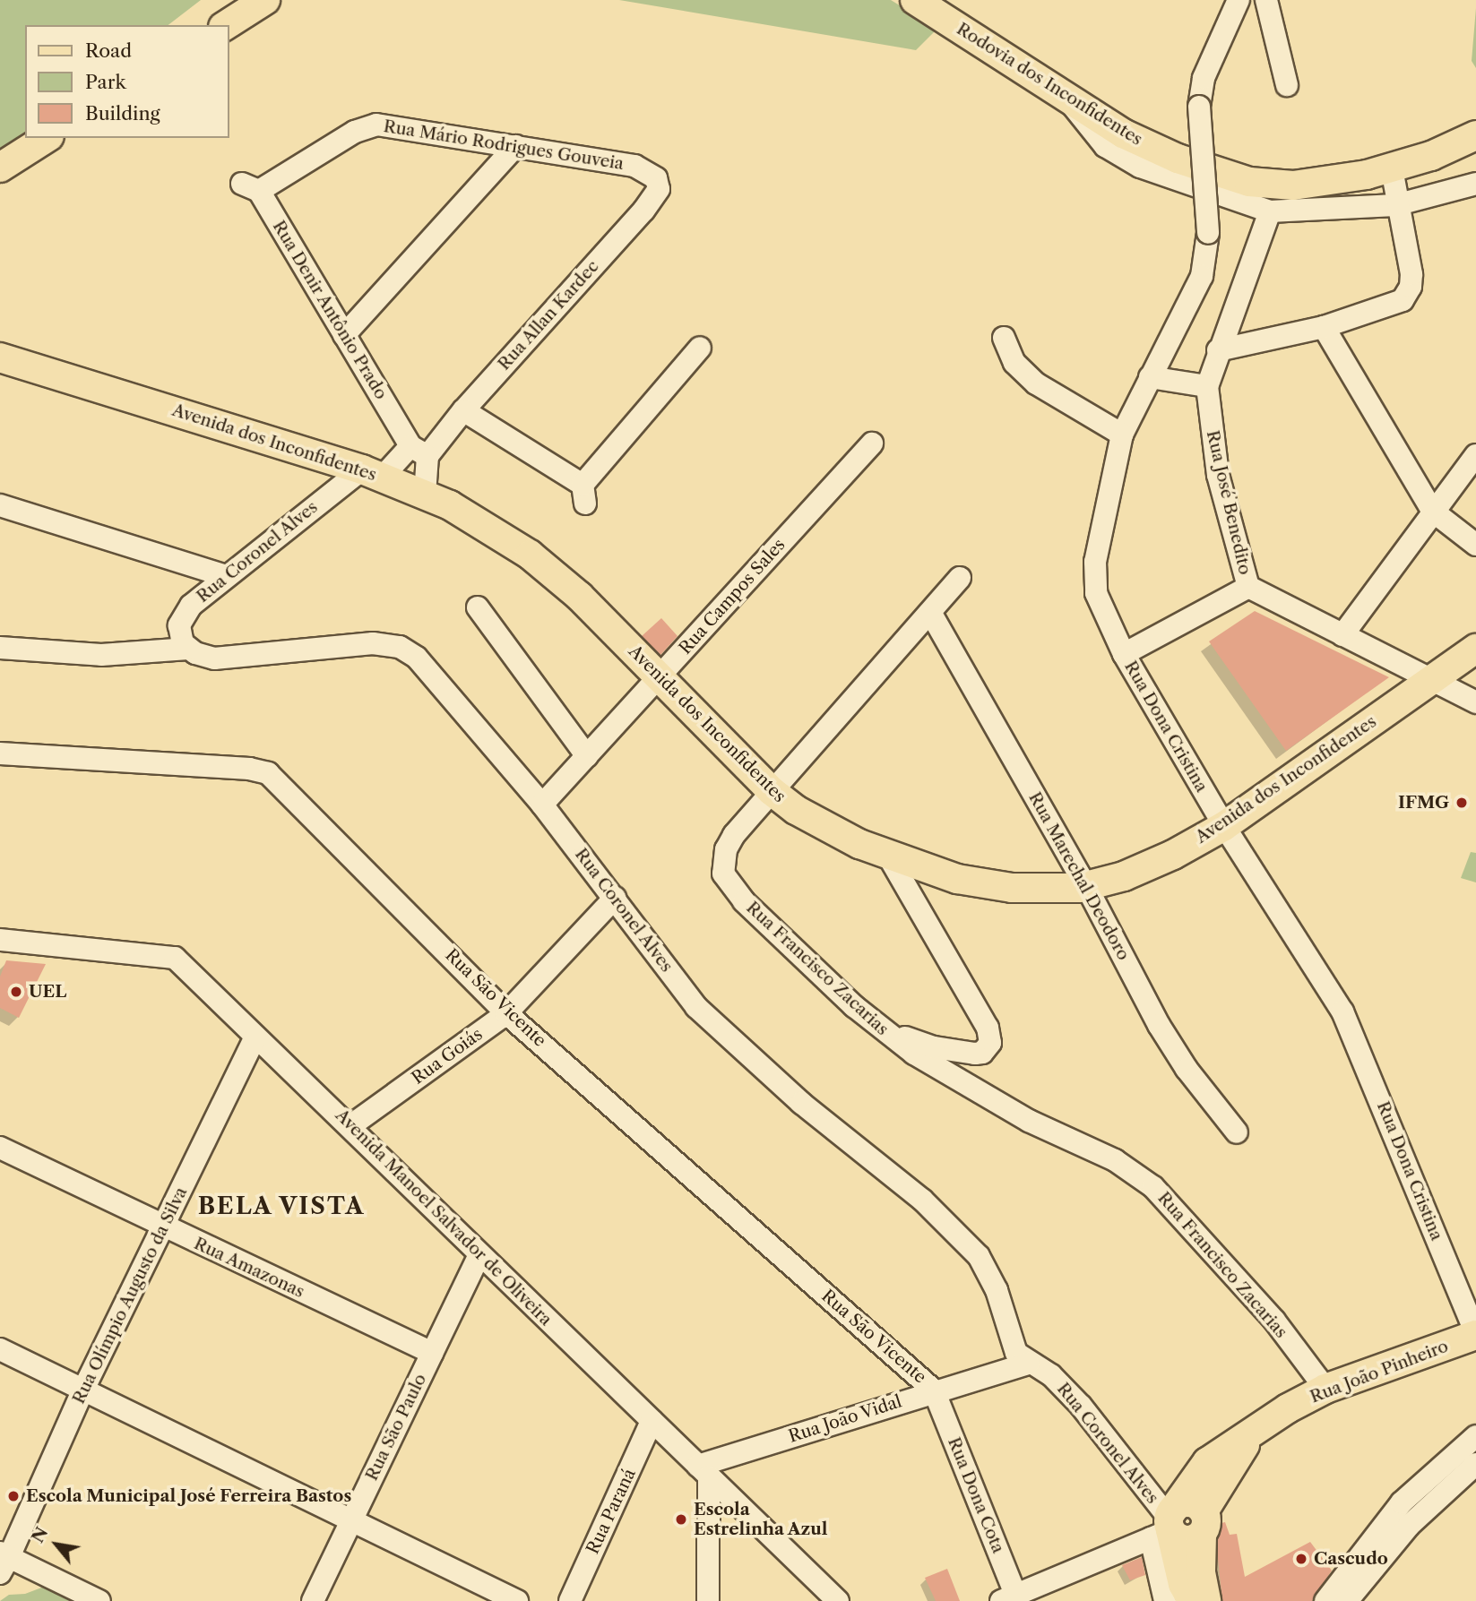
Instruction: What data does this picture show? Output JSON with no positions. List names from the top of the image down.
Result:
{
  "streets": {
    "main road": ["Rodovia dos Inconfidentes", "Avenida dos Inconfidentes", "Rua João Pinheiro"],
    "street": [
      "Rua Mário Rodrigues Gouveia",
      "Rua Denir Antônio Prado",
      "Rua Allan Kardec",
      "Rua José Benedito",
      "Rua Coronel Alves",
      "Rua Campos Sales",
      "Rua Dona Cristina",
      "Rua Marechal Deodoro",
      "Rua Francisco Zacarias",
      "Rua São Vicente",
      "Rua Goiás",
      "Avenida Manoel Salvador de Oliveira",
      "Rua Amazonas",
      "Rua Olímpio Augusto da Silva",
      "Rua João Vidal",
      "Rua São Paulo",
      "Rua Dona Cota",
      "Rua Paraná"
    ]
  },
  "crossings": [
    ["Rodovia dos Inconfidentes", "Rua José Benedito"],
    ["Rua Mário Rodrigues Gouveia", "Rua Denir Antônio Prado"],
    ["Rua Mário Rodrigues Gouveia", "Rua Allan Kardec"],
    ["Rua Denir Antônio Prado", "Rua Allan Kardec"],
    ["Rua Denir Antônio Prado", "Rua Coronel Alves"],
    ["Rua Allan Kardec", "Rua Coronel Alves"],
    ["Avenida dos Inconfidentes", "Rua José Benedito"],
    ["Avenida dos Inconfidentes", "Rua Coronel Alves"],
    ["Avenida dos Inconfidentes", "Rua Campos Sales"],
    ["Avenida dos Inconfidentes", "Rua Dona Cristina"],
    ["Avenida dos Inconfidentes", "Rua Marechal Deodoro"],
    ["Avenida dos Inconfidentes", "Rua Francisco Zacarias"],
    ["Rua Coronel Alves", "Rua Campos Sales"],
    ["Rua Coronel Alves", "Rua Goiás"],
    ["Rua Coronel Alves", "Rua João Vidal"],
    ["Rua Dona Cristina", "Rua João Pinheiro"],
    ["Rua Marechal Deodoro", "Rua Francisco Zacarias"],
    ["Rua Francisco Zacarias", "Rua João Pinheiro"],
    ["Rua São Vicente", "Rua Goiás"],
    ["Rua São Vicente", "Rua João Vidal"],
    ["Rua São Vicente", "Rua Dona Cota"],
    ["Rua Goiás", "Avenida Manoel Salvador de Oliveira"],
    ["Avenida Manoel Salvador de Oliveira", "Rua Olímpio Augusto da Silva"],
    ["Avenida Manoel Salvador de Oliveira", "Rua João Vidal"],
    ["Avenida Manoel Salvador de Oliveira", "Rua São Paulo"],
    ["Avenida Manoel Salvador de Oliveira", "Rua Paraná"],
    ["Rua Amazonas", "Rua Olímpio Augusto da Silva"],
    ["Rua Amazonas", "Rua São Paulo"],
    ["Rua João Vidal", "Rua Dona Cota"]
  ],
  "districts": ["BELA VISTA"],
  "places": [
    "IFMG",
    "UEL",
    "Escola Municipal José Ferreira Bastos",
    "Escola Estrelinha Azul",
    "Cascudo"
  ],
  "legend": ["Road", "Park", "Building"],
  "north": "top left"
}
